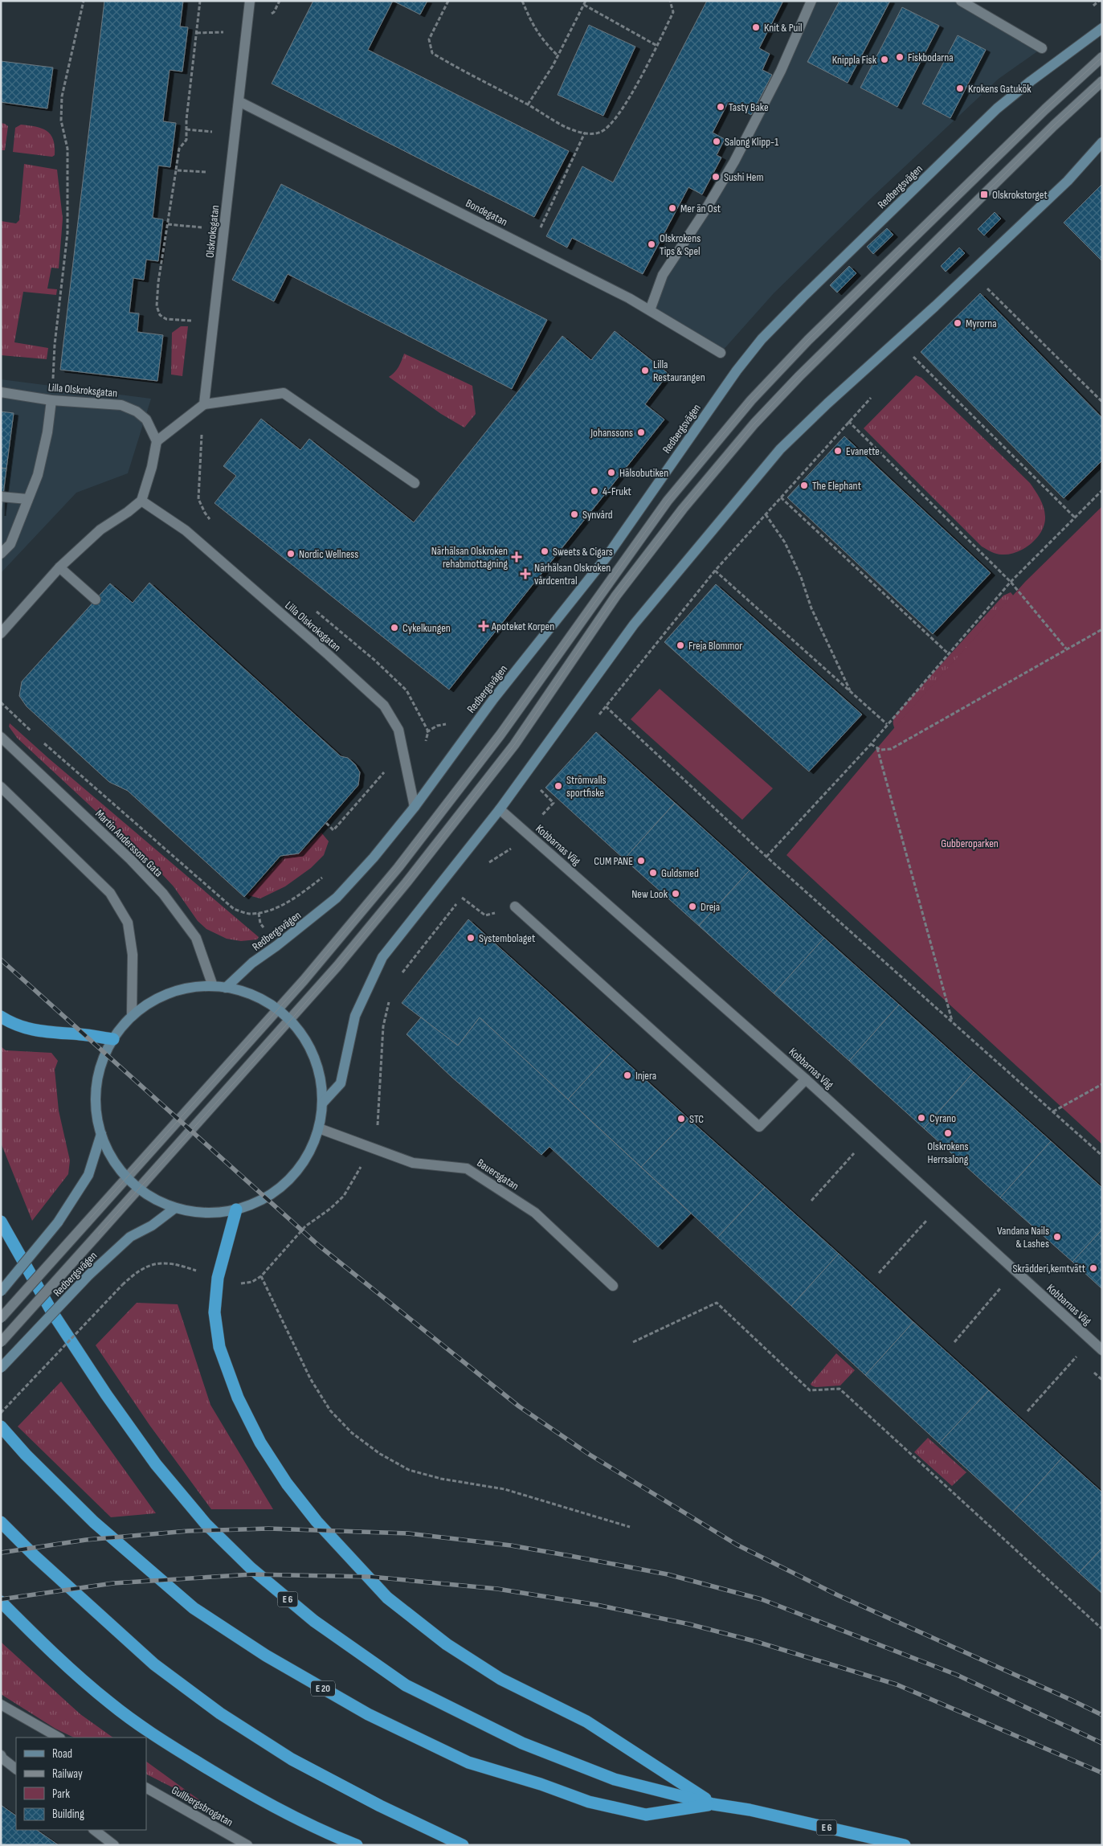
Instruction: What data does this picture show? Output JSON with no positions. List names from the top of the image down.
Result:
{
  "streets": {
    "highway": ["E 6", "E 20"],
    "street": [
      "Redbergsvägen",
      "Bondegatan",
      "Olskroksgatan",
      "Lilla Olskroksgatan",
      "Martin Anderssons Gata",
      "Kobbarnas Väg",
      "Bauersgatan",
      "Gullbergsbrogatan"
    ]
  },
  "crossings": [
    ["Redbergsvägen", "Lilla Olskroksgatan"],
    ["Bondegatan", "Olskroksgatan"],
    ["E 6", "E 20"]
  ],
  "parks": ["Gubberoparken"],
  "places": {
    "other": [
      "Knit & Puil",
      "Fiskbodarna",
      "Knippla Fisk",
      "Krokens Gatukök",
      "Tasty Bake",
      "Salong Klipp-1",
      "Sushi Hem",
      "Mer än Ost",
      "Olskrokens Tips & Spel",
      "Myrorna",
      "Lilla Restaurangen",
      "Johanssons",
      "Evanette",
      "Hälsobutiken",
      "The Elephant",
      "4-Frukt",
      "Synvård",
      "Sweets & Cigars",
      "Nordic Wellness",
      "Cykelkungen",
      "Freja Blommor",
      "Strömvalls sportfiske",
      "CUM PANE",
      "Guldsmed",
      "New Look",
      "Dreja",
      "Systembolaget",
      "Injera",
      "Cyrano",
      "STC",
      "Olskrokens Herrsalong",
      "Vandana Nails & Lashes",
      "Skrädderi,kemtvätt"
    ],
    "transit": ["Olskrokstorget"],
    "health": ["Närhälsan Olskroken rehabmottagning", "Närhälsan Olskroken vårdcentral", "Apoteket Korpen"]
  },
  "legend": [
    "Road",
    "Railway",
    "Park",
    "Building"
  ]
}
